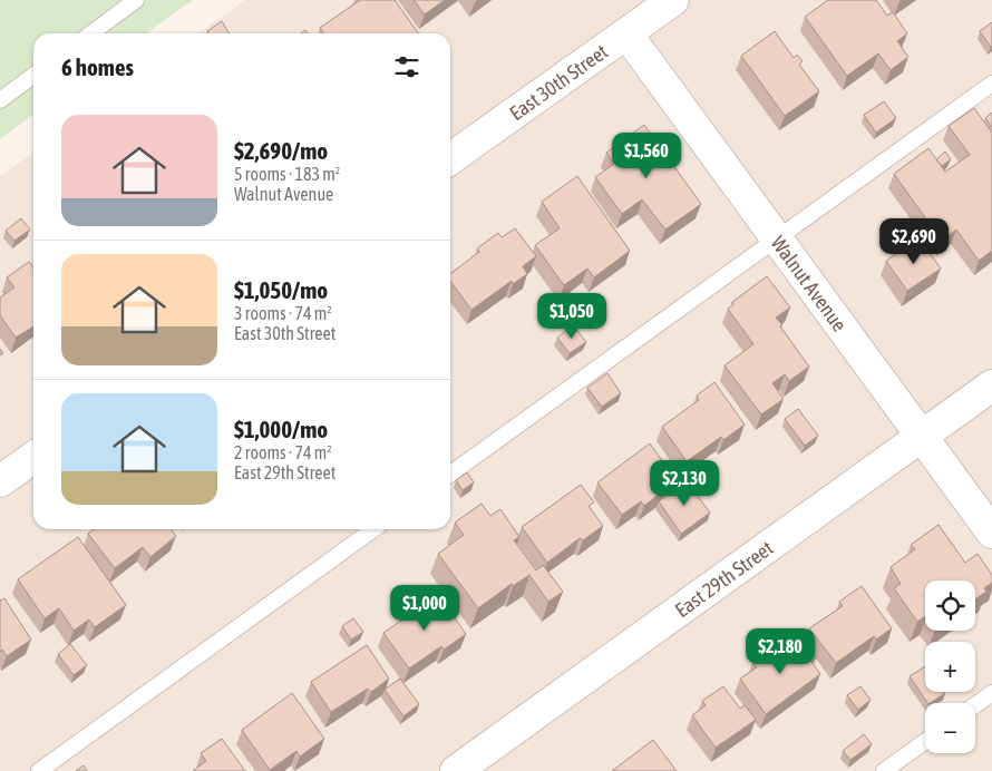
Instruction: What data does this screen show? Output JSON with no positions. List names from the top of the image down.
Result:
{
  "streets": {
    "street": ["East 30th Street", "Walnut Avenue", "East 29th Street"]
  },
  "crossings": [
    ["East 30th Street", "Walnut Avenue"],
    ["Walnut Avenue", "East 29th Street"]
  ],
  "page": {
    "heading": "6 homes",
    "list": [
      {
        "name": "$2,690/mo",
        "note": "5 rooms · 183 m² · Walnut Avenue"
      },
      {
        "name": "$1,050/mo",
        "note": "3 rooms · 74 m² · East 30th Street"
      },
      {
        "name": "$1,000/mo",
        "note": "2 rooms · 74 m² · East 29th Street"
      }
    ],
    "price": [
      "$1,560",
      "$2,690",
      "$1,050",
      "$2,130",
      "$1,000",
      "$2,180"
    ],
    "map_buttons": ["+", "−"]
  }
}
